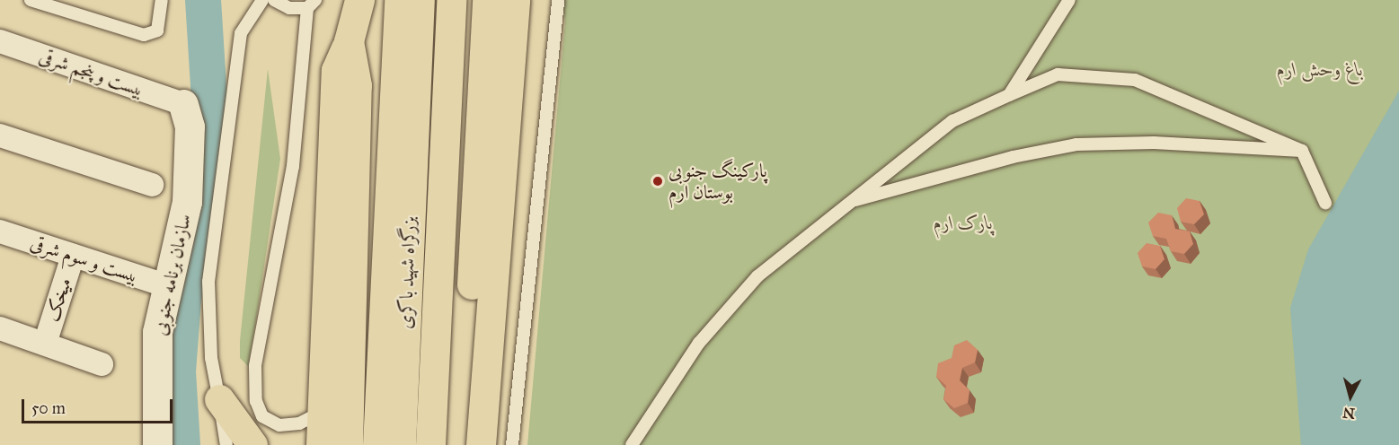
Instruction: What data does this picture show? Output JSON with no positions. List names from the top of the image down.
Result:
{
  "streets": {
    "highway": ["بزرگراه شهید باکری"],
    "street": [
      "بیست و پنجم شرقی",
      "بیست و سوم شرقی",
      "سازمان برنامه جنوبی",
      "میخک"
    ]
  },
  "crossings": [
    ["بیست و پنجم شرقی", "سازمان برنامه جنوبی"],
    ["بیست و سوم شرقی", "سازمان برنامه جنوبی"],
    ["بیست و سوم شرقی", "میخک"]
  ],
  "parks": ["باغ وحش ارم", "پارک ارم"],
  "places": ["پارکینگ جنوبی بوستان ارم"],
  "scale_bar": "50 m",
  "north": "bottom"
}
